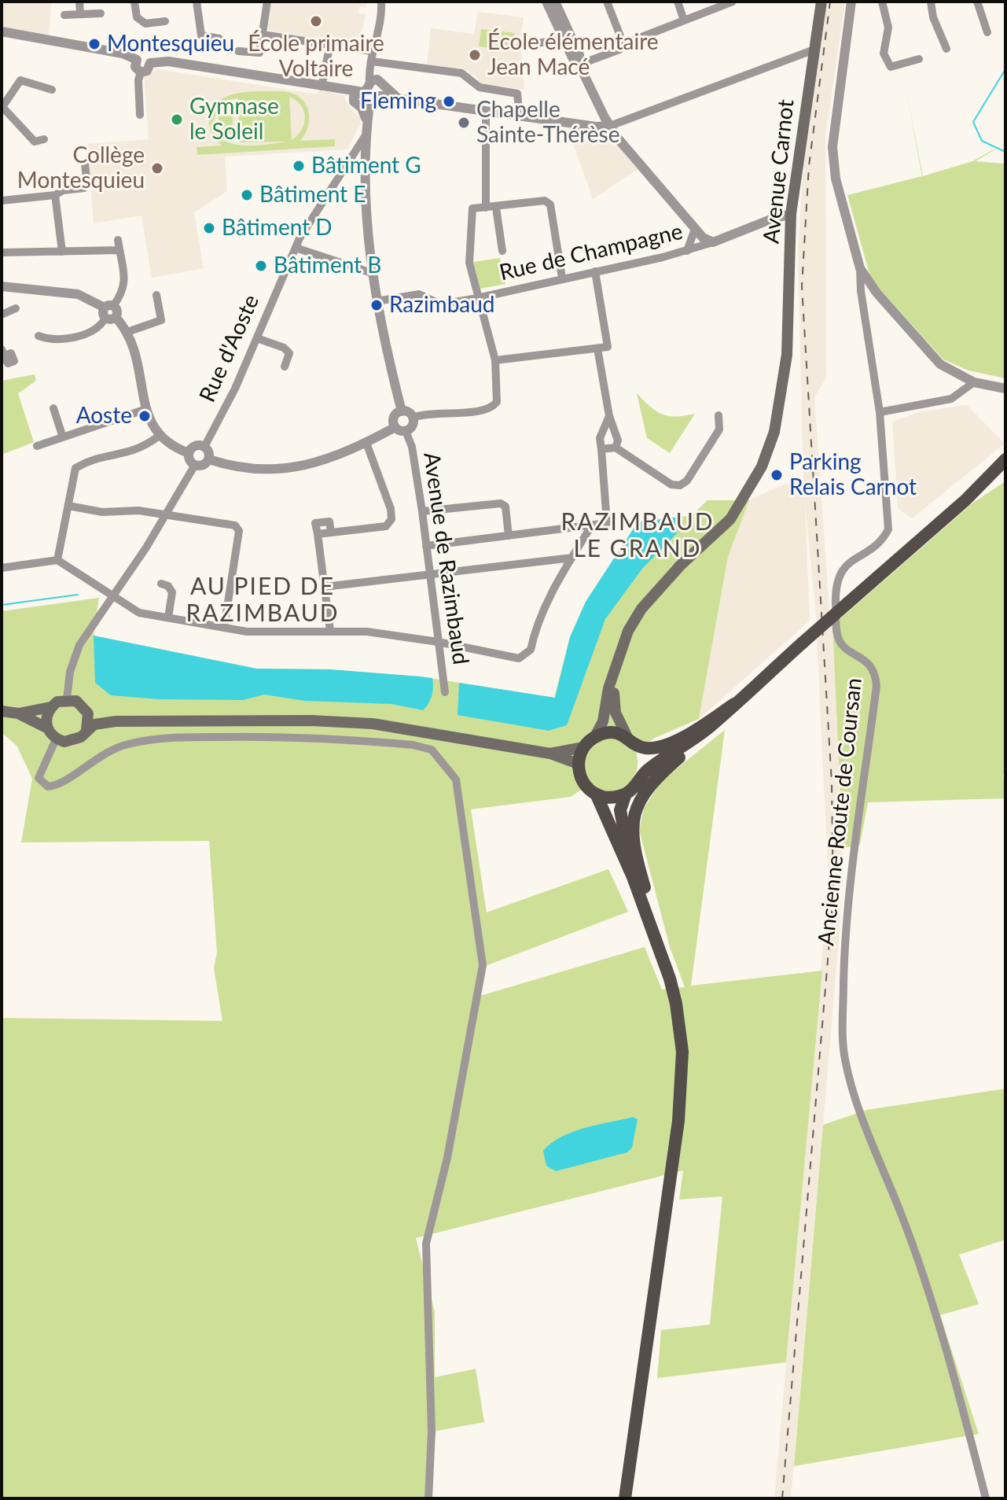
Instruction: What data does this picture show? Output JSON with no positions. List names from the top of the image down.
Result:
{
  "streets": {
    "main road": ["Avenue Carnot"],
    "street": [
      "Rue de Champagne",
      "Rue d'Aoste",
      "Avenue de Razimbaud",
      "Ancienne Route de Coursan"
    ]
  },
  "districts": ["RAZIMBAUD LE GRAND", "AU PIED DE RAZIMBAUD"],
  "places": [
    "École primaire Voltaire",
    "Montesquieu",
    "École élémentaire Jean Macé",
    "Fleming",
    "Gymnase le Soleil",
    "Chapelle Sainte-Thérèse",
    "Bâtiment G",
    "Collège Montesquieu",
    "Bâtiment E",
    "Bâtiment D",
    "Bâtiment B",
    "Razimbaud",
    "Aoste",
    "Parking Relais Carnot"
  ]
}
